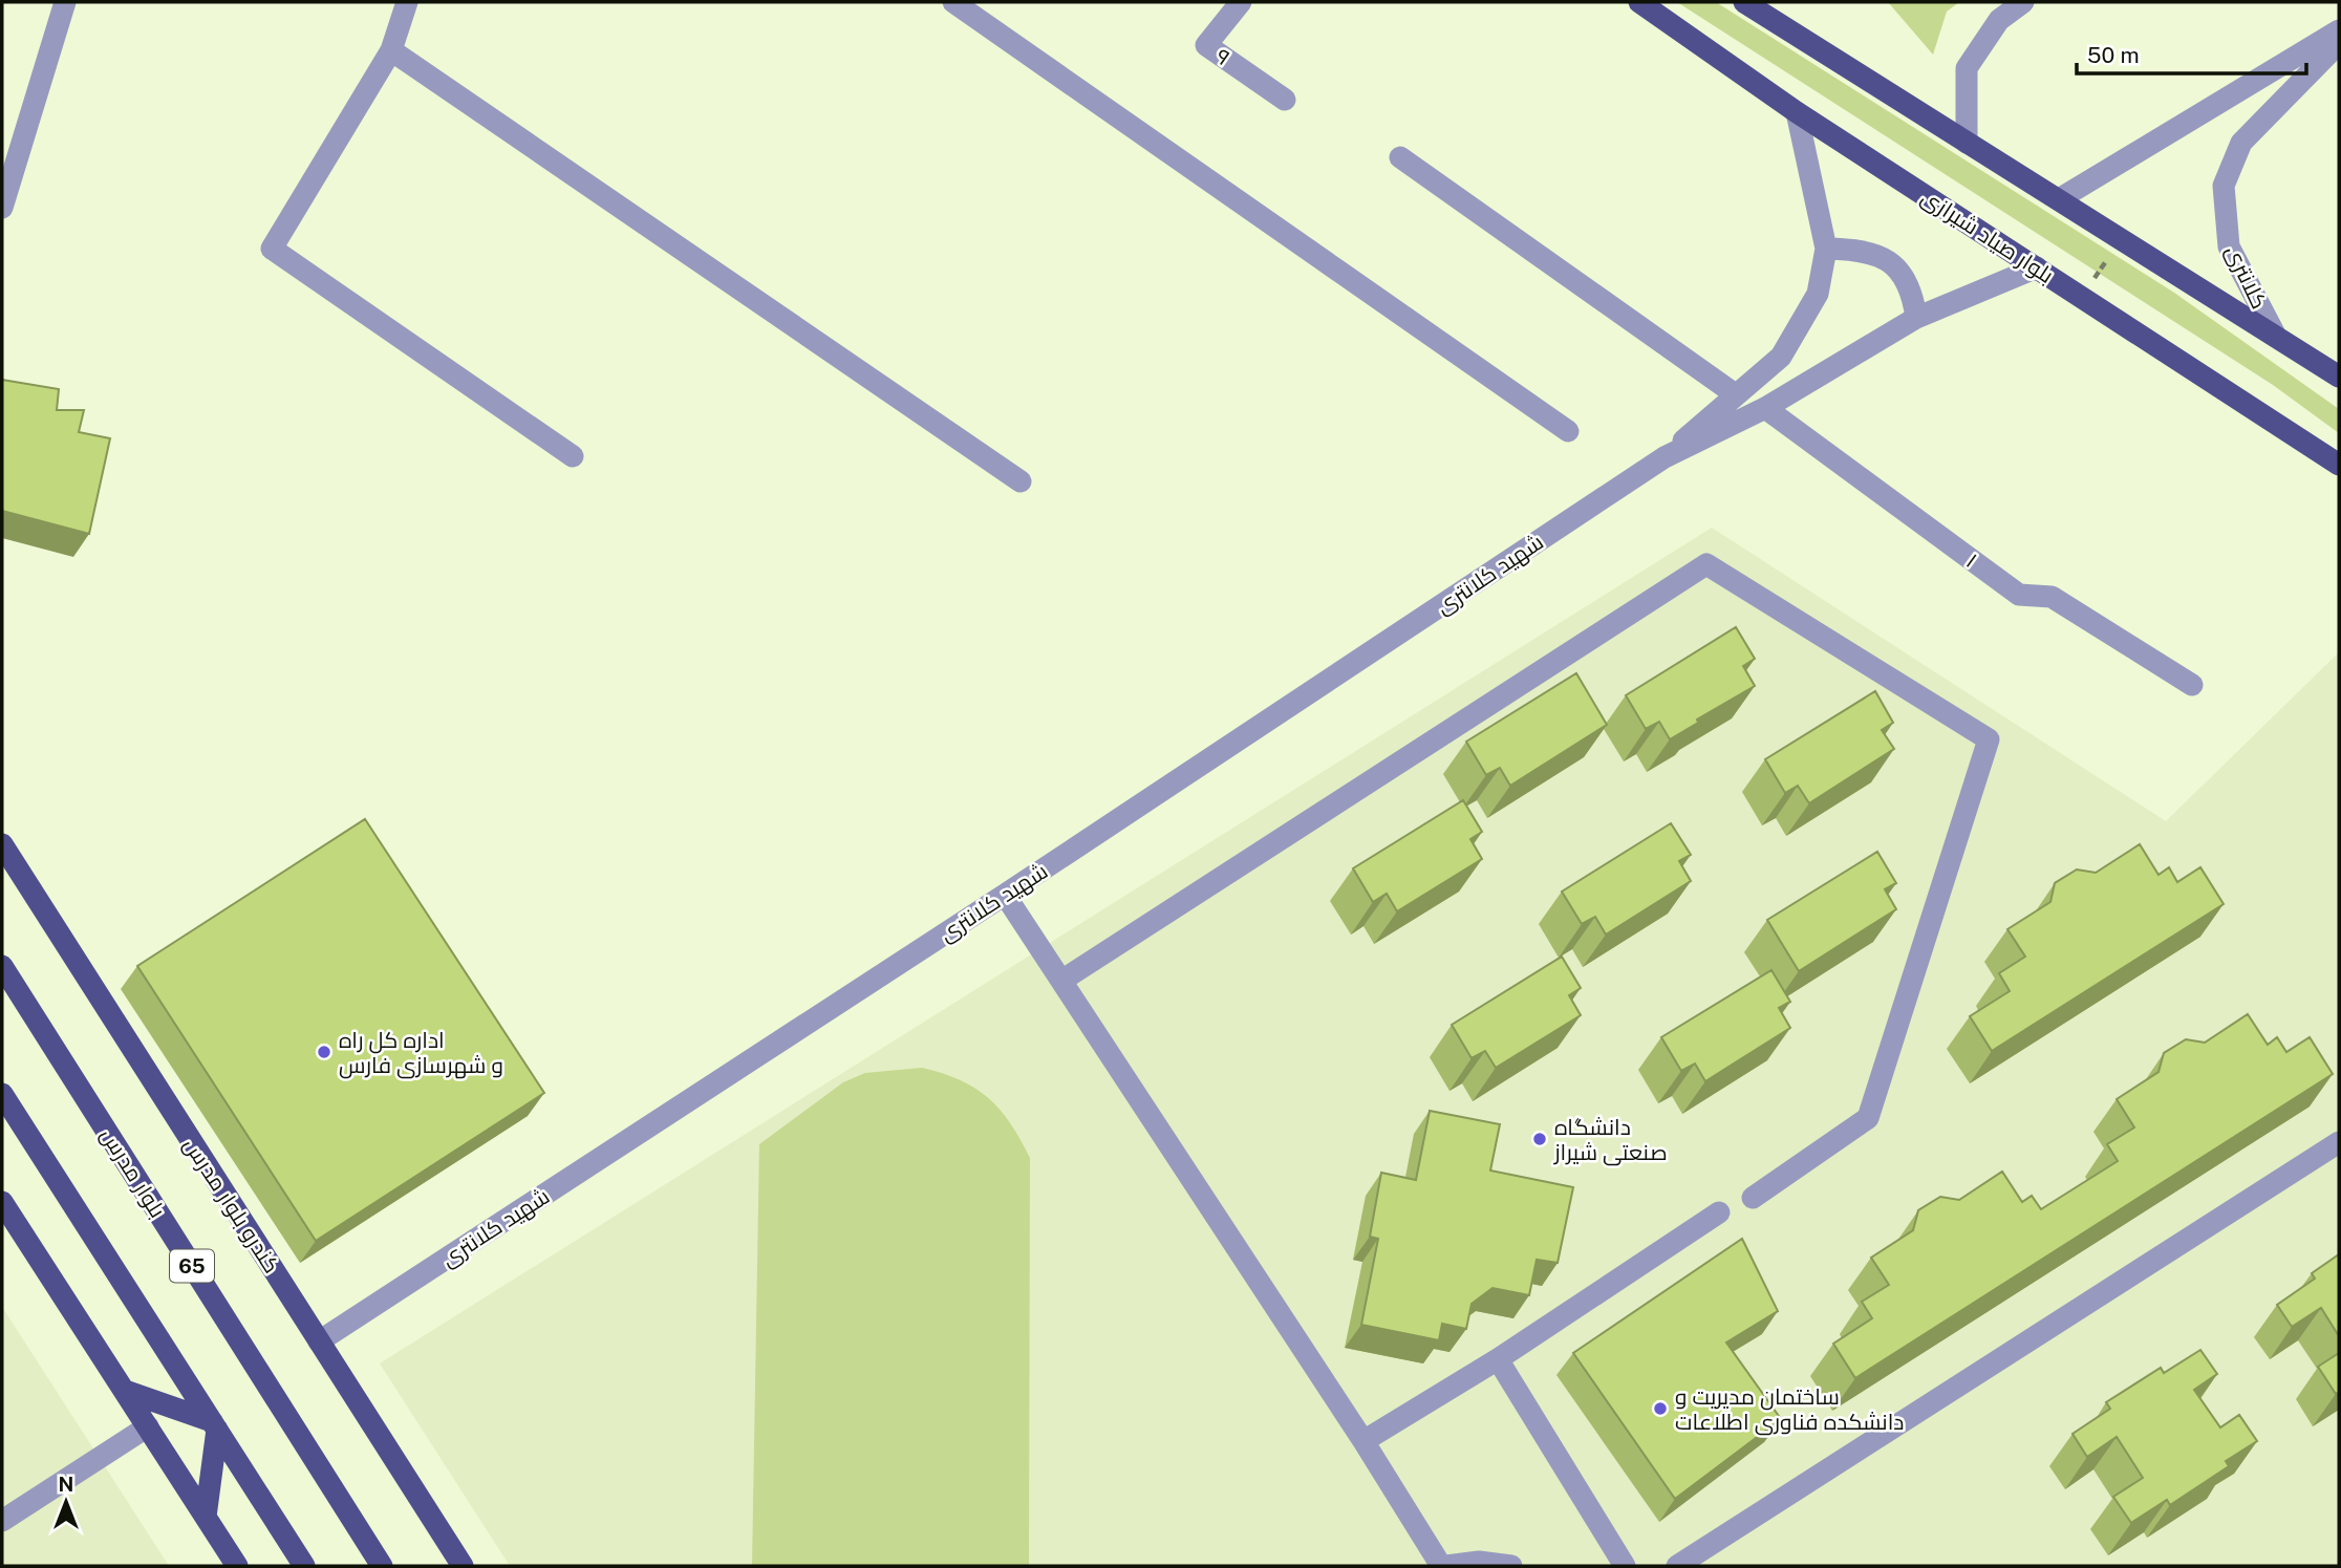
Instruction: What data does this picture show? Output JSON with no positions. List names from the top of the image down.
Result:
{
  "streets": {
    "main road": [
      "بلوار صیاد شیرازی",
      "بلوار مدرس",
      "کندرو بلوار مدرس",
      "65"
    ],
    "street": [
      "۹",
      "کلانتری",
      "۱",
      "شهید کلانتری"
    ]
  },
  "crossings": [
    ["شهید کلانتری", "کندرو بلوار مدرس"]
  ],
  "places": ["اداره کل راه و شهرسازی فارس", "دانشگاه صنعتی شیراز", "ساختمان مدیریت و دانشکده فناوری اطلاعات"],
  "scale_bar": "50 m",
  "north": "top"
}
